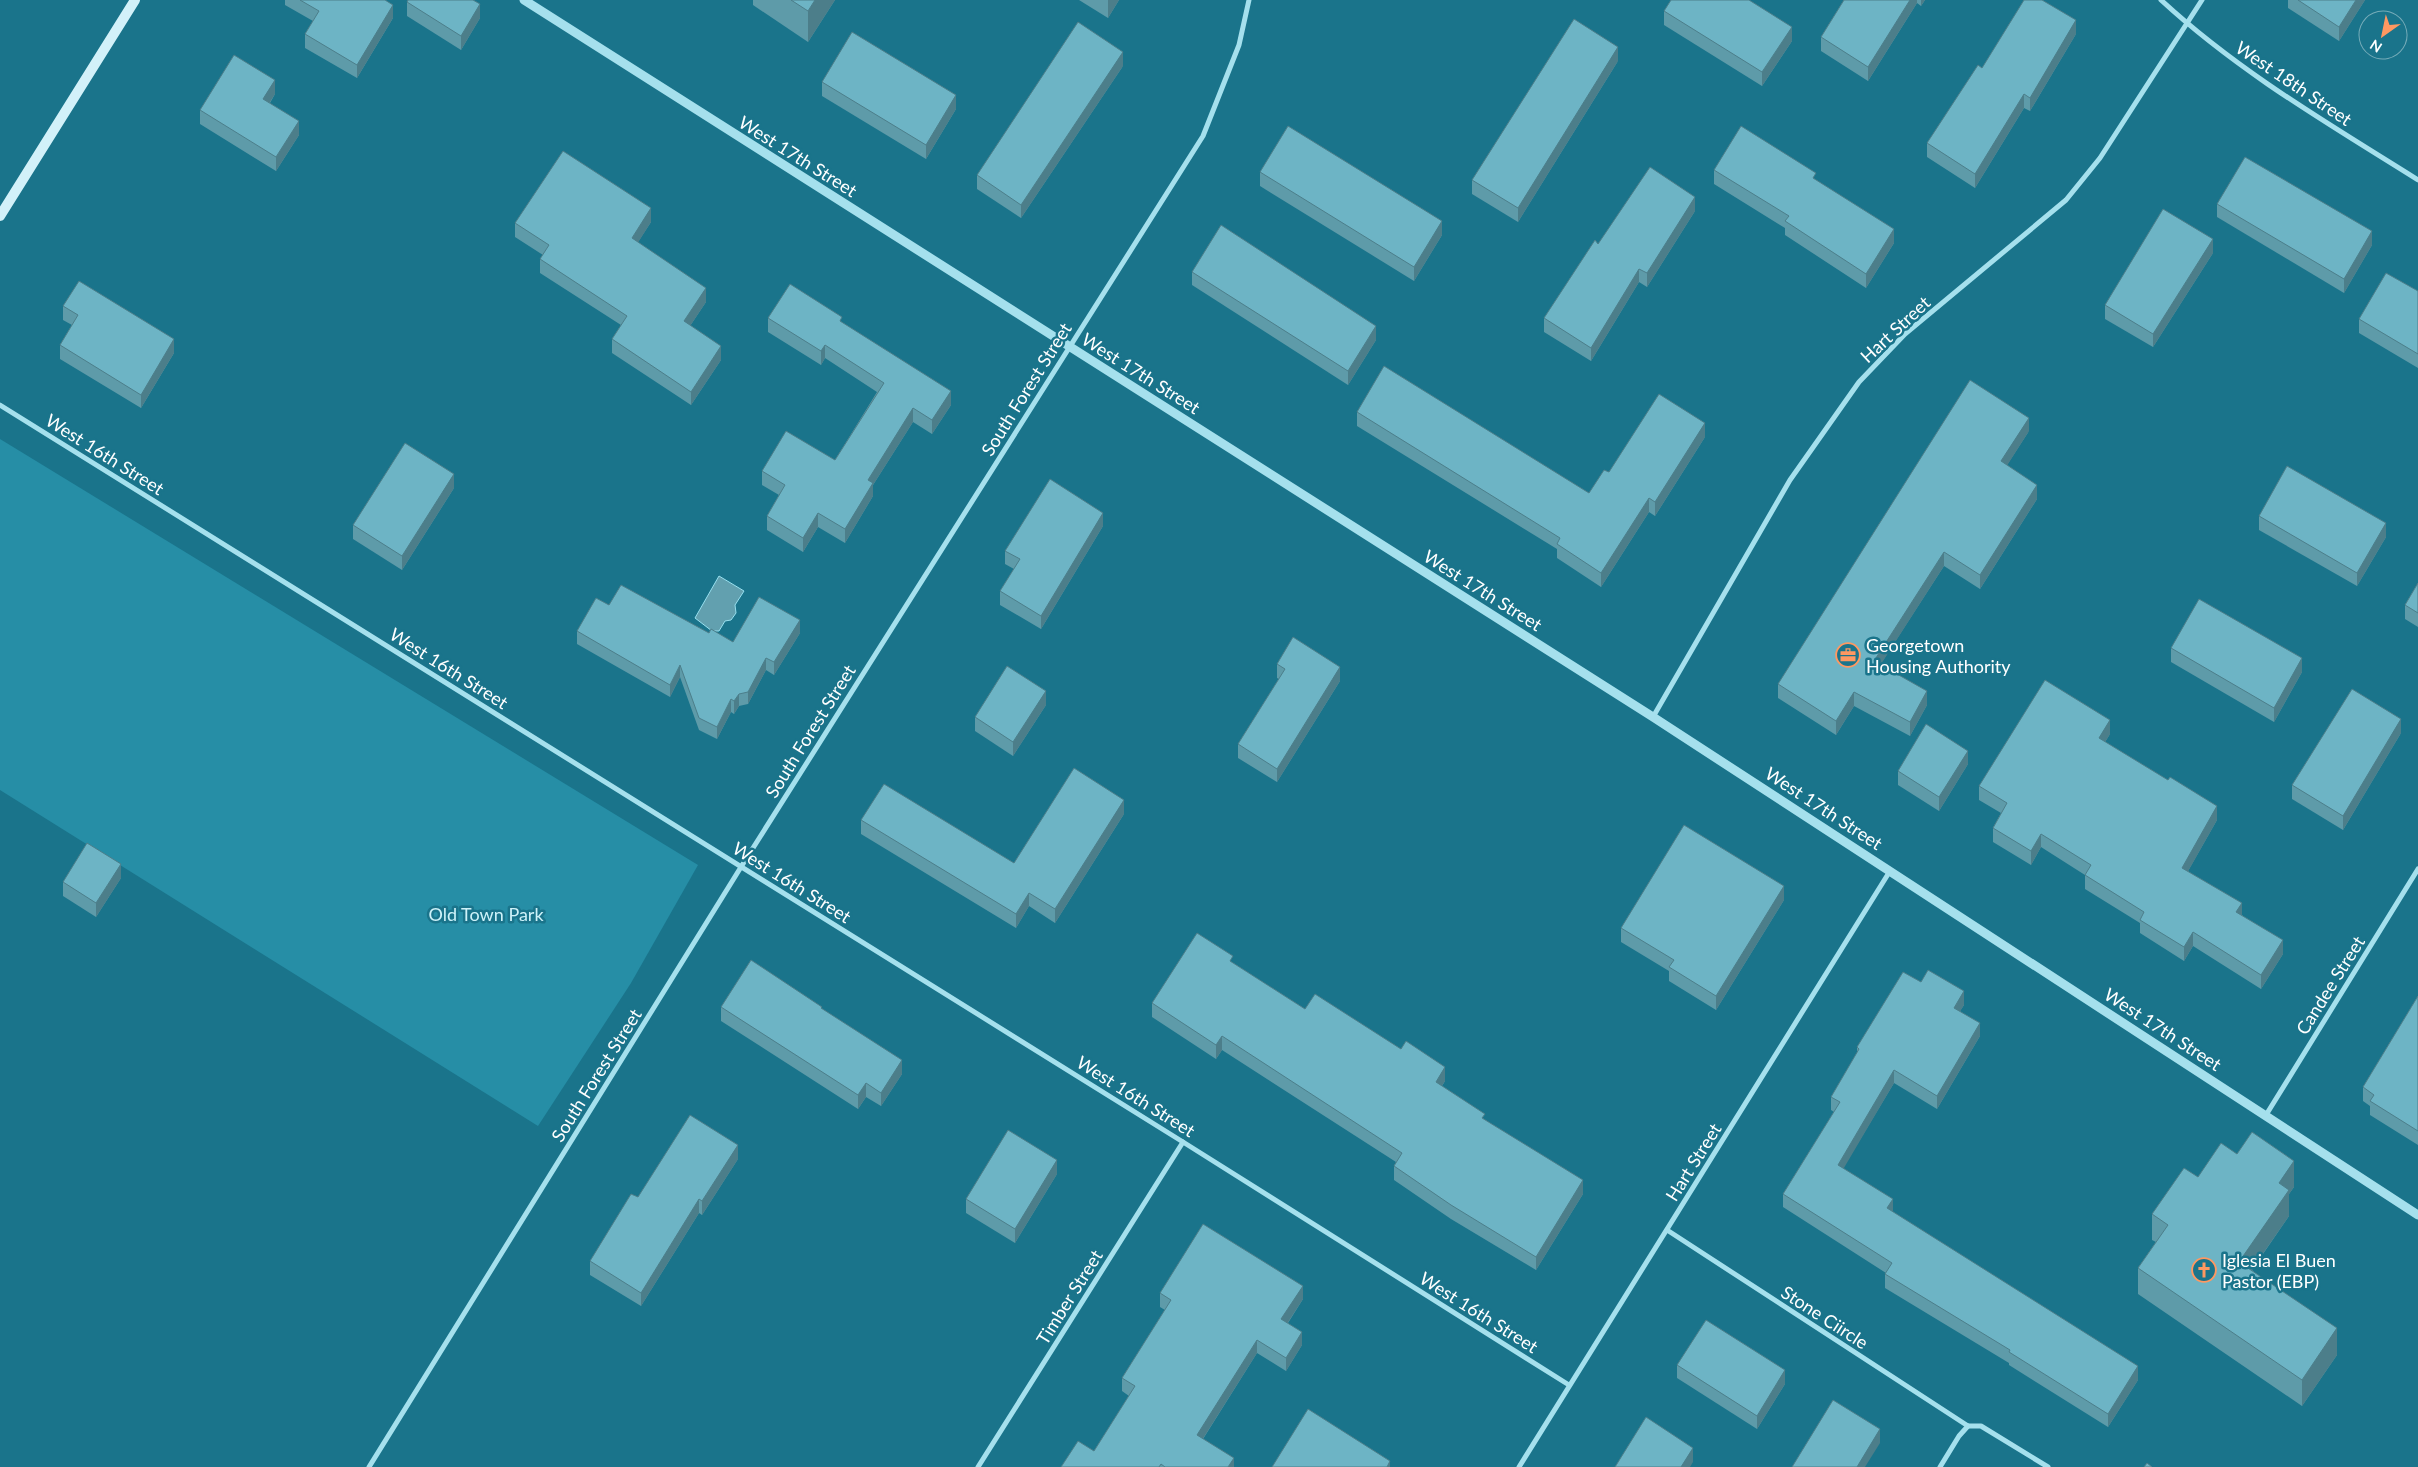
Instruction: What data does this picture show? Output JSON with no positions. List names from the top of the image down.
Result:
{
  "streets": {
    "street": [
      "West 18th Street",
      "West 17th Street",
      "Hart Street",
      "South Forest Street",
      "West 16th Street",
      "Candee Street",
      "Timber Street",
      "Stone Ciircle"
    ]
  },
  "crossings": [
    ["West 18th Street", "Hart Street"],
    ["West 17th Street", "Hart Street"],
    ["West 17th Street", "South Forest Street"],
    ["West 17th Street", "Candee Street"],
    ["Hart Street", "West 16th Street"],
    ["Hart Street", "Stone Ciircle"],
    ["South Forest Street", "West 16th Street"],
    ["West 16th Street", "Timber Street"]
  ],
  "parks": ["Old Town Park"],
  "places": {
    "office": ["Georgetown Housing Authority"],
    "church": ["Iglesia El Buen Pastor (EBP)"]
  },
  "north": "bottom left"
}
